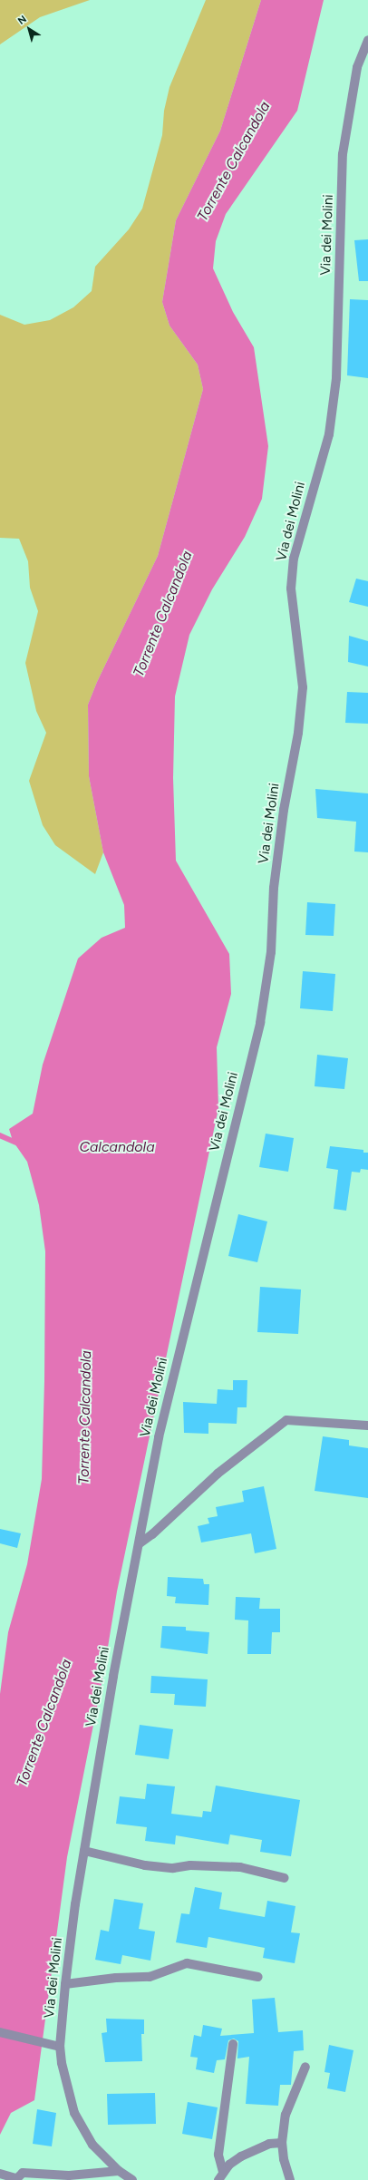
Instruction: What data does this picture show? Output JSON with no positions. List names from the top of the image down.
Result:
{
  "streets": {
    "street": ["Via dei Molini"]
  },
  "water": ["Torrente Calcandola", "Calcandola"],
  "north": "top left"
}
